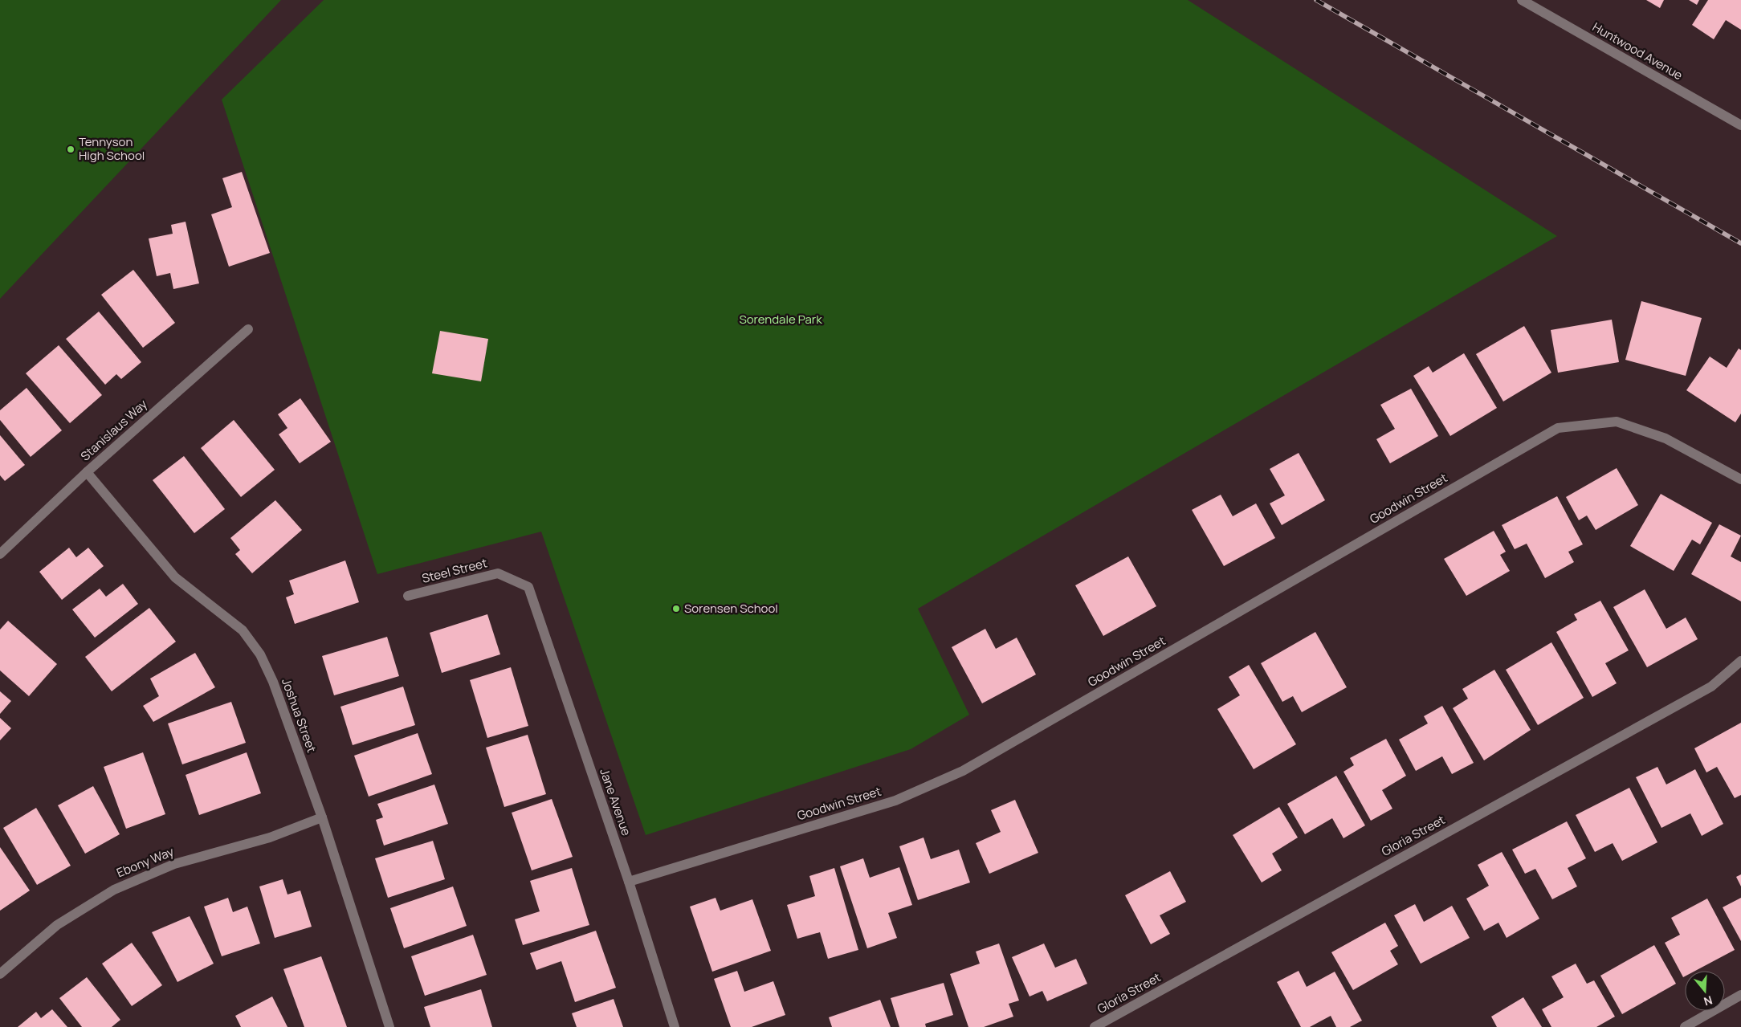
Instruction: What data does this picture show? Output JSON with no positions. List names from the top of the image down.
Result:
{
  "streets": {
    "street": [
      "Huntwood Avenue",
      "Stanislaus Way",
      "Goodwin Street",
      "Steel Street",
      "Joshua Street",
      "Jane Avenue",
      "Gloria Street",
      "Ebony Way"
    ]
  },
  "crossings": [
    ["Stanislaus Way", "Joshua Street"],
    ["Goodwin Street", "Jane Avenue"],
    ["Steel Street", "Jane Avenue"],
    ["Joshua Street", "Ebony Way"]
  ],
  "parks": ["Sorendale Park"],
  "places": ["Tennyson High School", "Sorensen School"],
  "north": "bottom"
}
